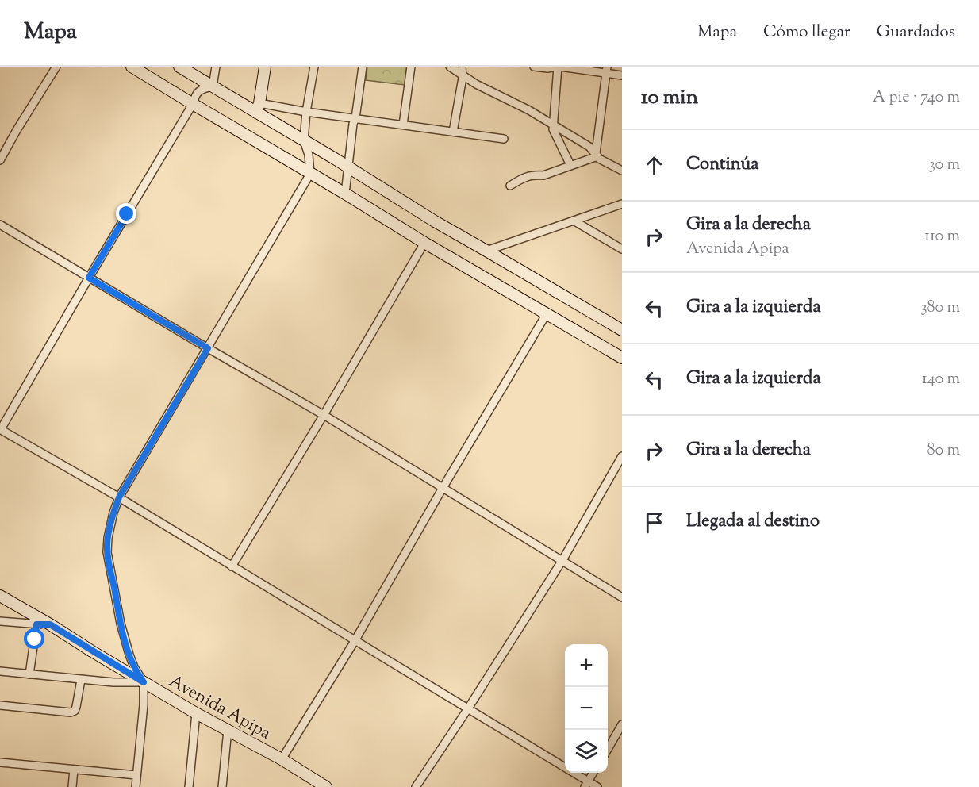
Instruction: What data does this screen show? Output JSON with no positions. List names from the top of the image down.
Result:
{
  "streets": {
    "street": ["Avenida Apipa"]
  },
  "page": {
    "header": "Mapa",
    "nav": ["Mapa", "Cómo llegar", "Guardados"],
    "heading": ["10 min", "A pie · 740 m"],
    "list": [
      ["Continúa", "30 m"],
      ["Gira a la derecha", "Avenida Apipa", "110 m"],
      ["Gira a la izquierda", "380 m"],
      ["Gira a la izquierda", "140 m"],
      ["Gira a la derecha", "80 m"],
      "Llegada al destino"
    ],
    "map_buttons": ["+", "−"]
  }
}
